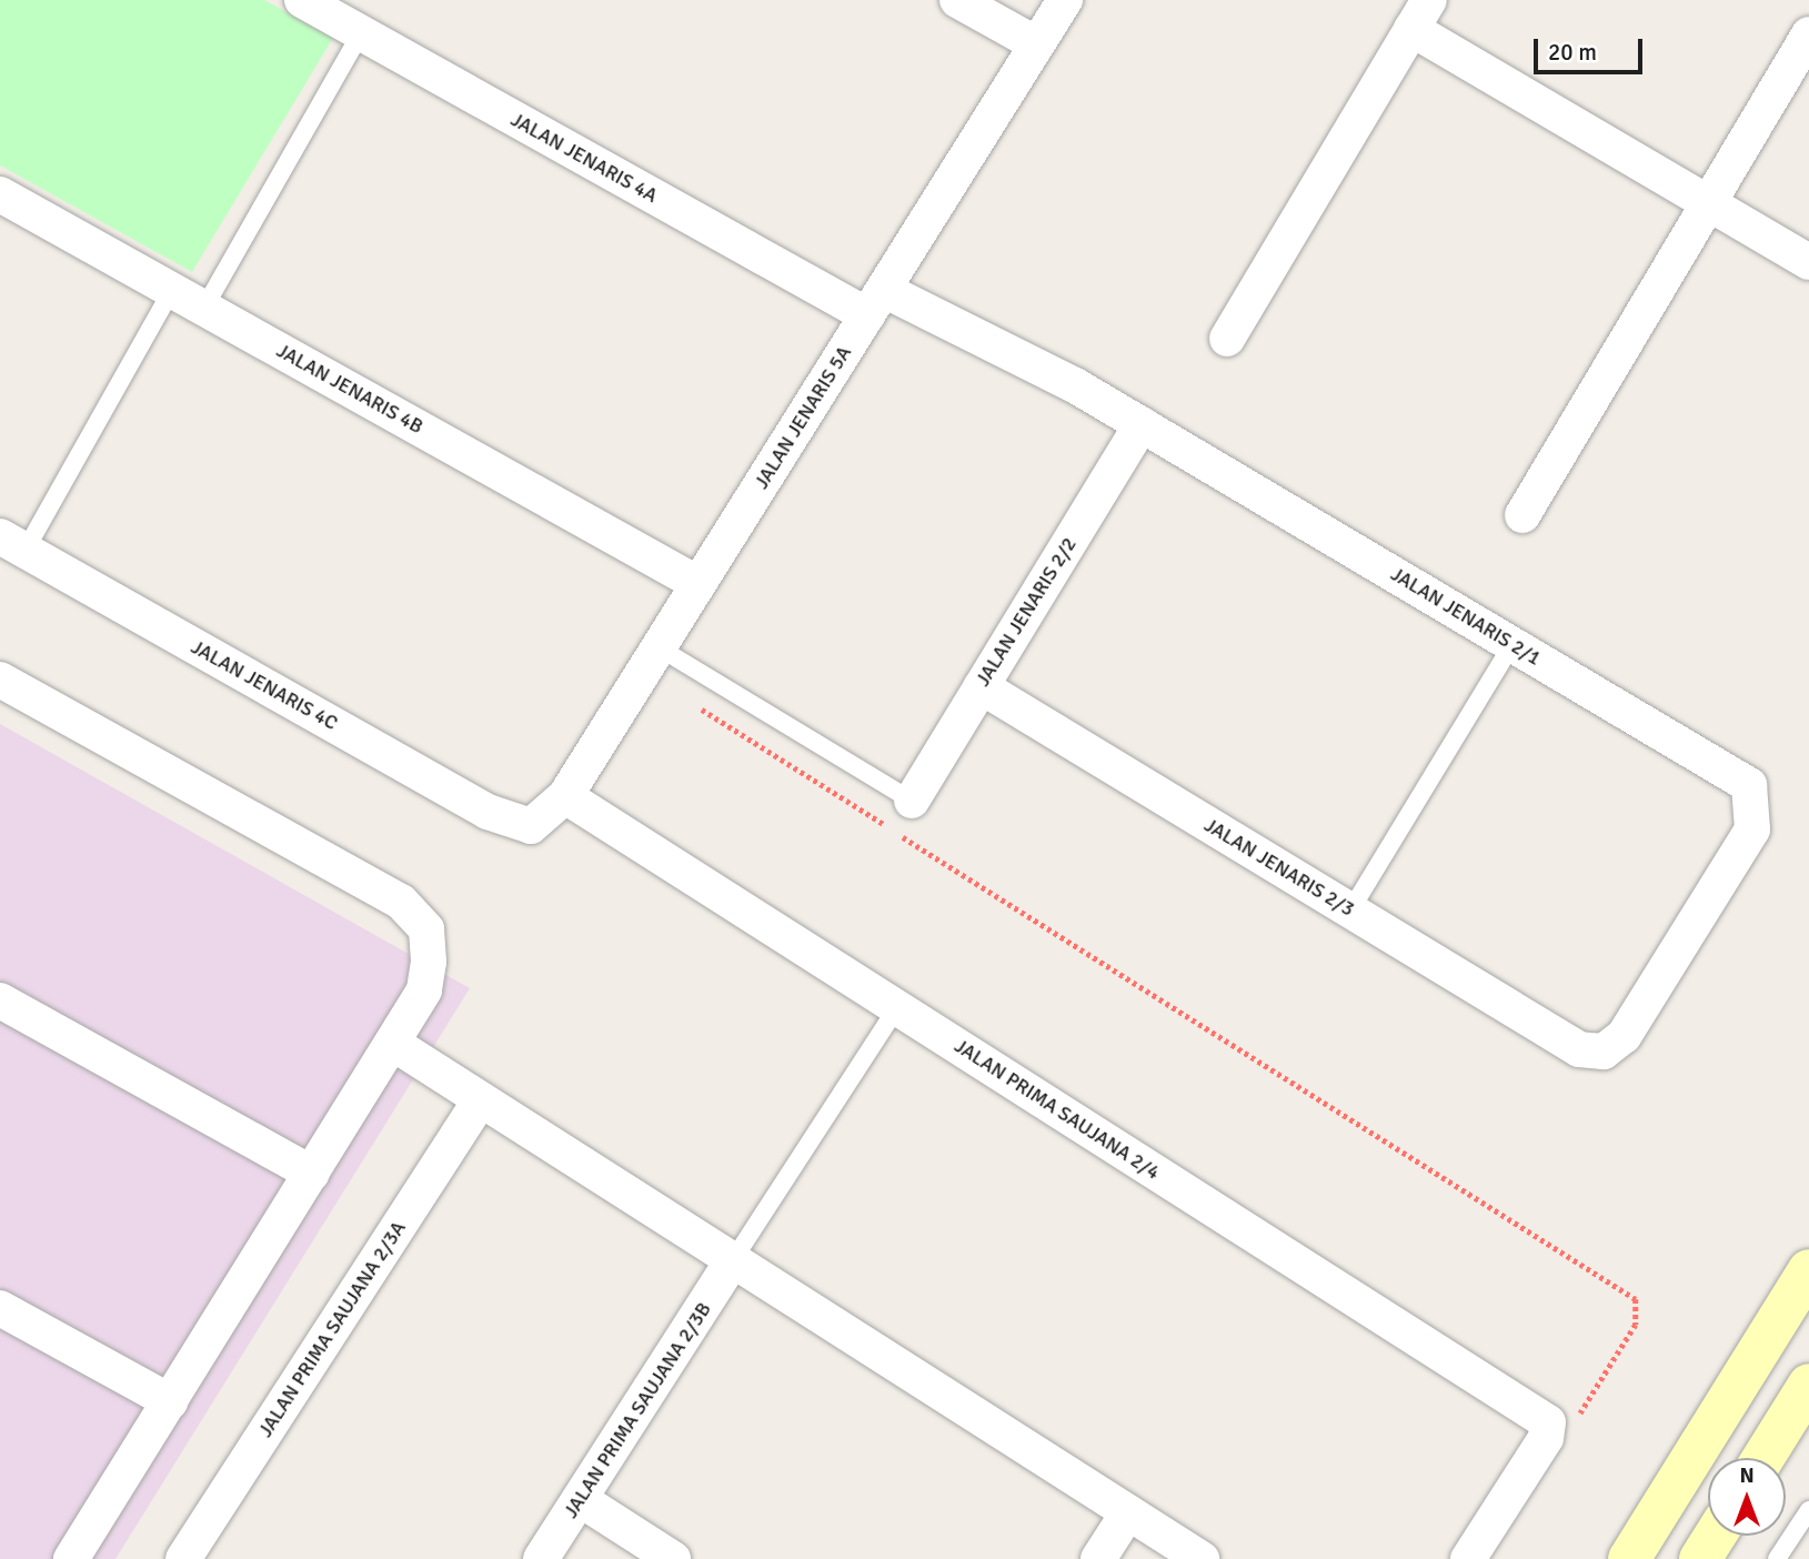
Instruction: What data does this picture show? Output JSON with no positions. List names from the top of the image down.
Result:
{
  "streets": {
    "street": [
      "JALAN JENARIS 4A",
      "JALAN JENARIS 4B",
      "JALAN JENARIS 5A",
      "JALAN JENARIS 2/2",
      "JALAN JENARIS 2/1",
      "JALAN JENARIS 4C",
      "JALAN JENARIS 2/3",
      "JALAN PRIMA SAUJANA 2/4",
      "JALAN PRIMA SAUJANA 2/3A",
      "JALAN PRIMA SAUJANA 2/3B"
    ]
  },
  "crossings": [
    ["JALAN JENARIS 4A", "JALAN JENARIS 5A"],
    ["JALAN JENARIS 4A", "JALAN JENARIS 2/1"],
    ["JALAN JENARIS 4B", "JALAN JENARIS 5A"],
    ["JALAN JENARIS 5A", "JALAN JENARIS 2/1"],
    ["JALAN JENARIS 5A", "JALAN JENARIS 4C"],
    ["JALAN JENARIS 5A", "JALAN PRIMA SAUJANA 2/4"],
    ["JALAN JENARIS 2/2", "JALAN JENARIS 2/1"],
    ["JALAN JENARIS 2/2", "JALAN JENARIS 2/3"],
    ["JALAN JENARIS 2/1", "JALAN JENARIS 2/3"]
  ],
  "scale_bar": "20 m",
  "north": "top"
}
